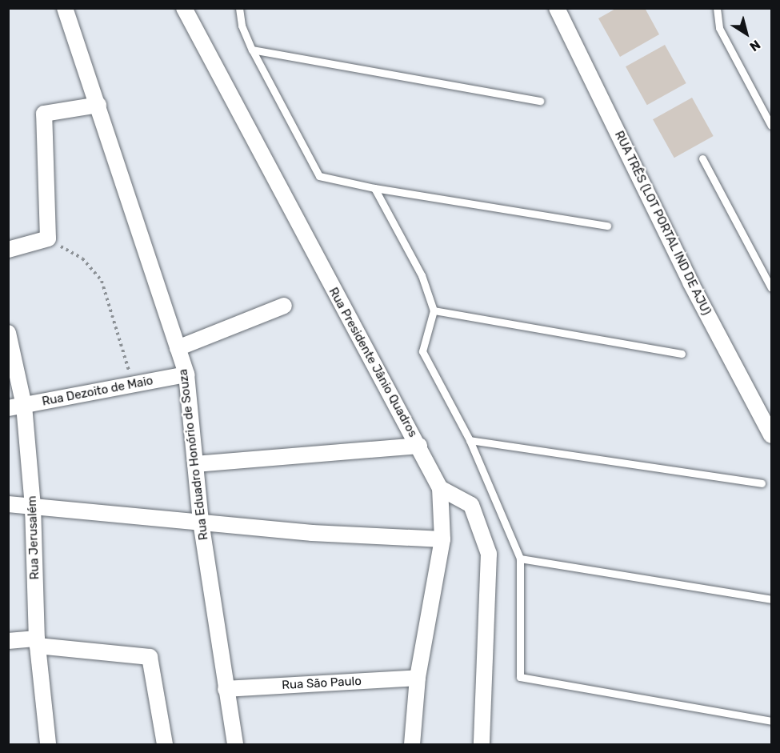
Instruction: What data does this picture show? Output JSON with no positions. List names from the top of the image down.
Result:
{
  "streets": {
    "street": [
      "RUA TRÊS (LOT PORTAL IND DE AJU)",
      "Rua Presidente Jânio Quadros",
      "Rua Dezoito de Maio",
      "Rua Eduadro Honório de Souza",
      "Rua Jerusalém",
      "Rua São Paulo"
    ]
  },
  "crossings": [
    ["Rua Presidente Jânio Quadros", "Rua São Paulo"],
    ["Rua Dezoito de Maio", "Rua Eduadro Honório de Souza"],
    ["Rua Dezoito de Maio", "Rua Jerusalém"],
    ["Rua Eduadro Honório de Souza", "Rua São Paulo"]
  ],
  "north": "bottom right"
}
